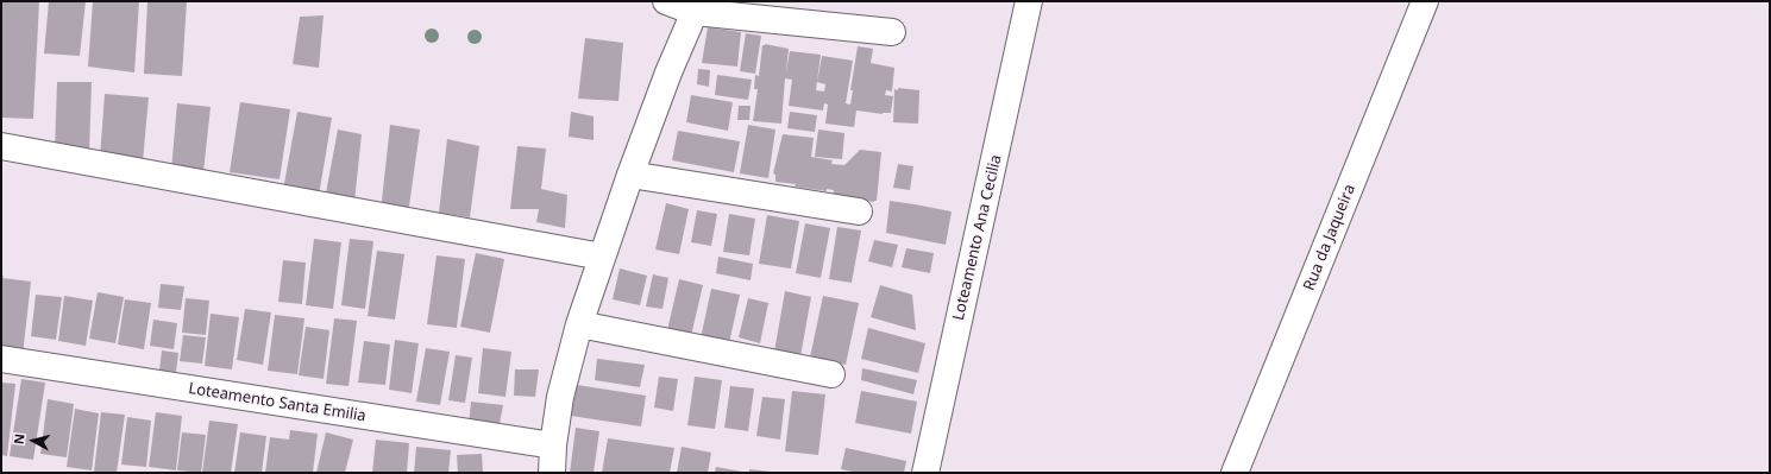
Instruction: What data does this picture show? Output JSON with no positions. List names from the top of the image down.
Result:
{
  "streets": {
    "street": ["Loteamento Ana Cecilia", "Rua da Jaqueira", "Loteamento Santa Emilia"]
  },
  "north": "left"
}
